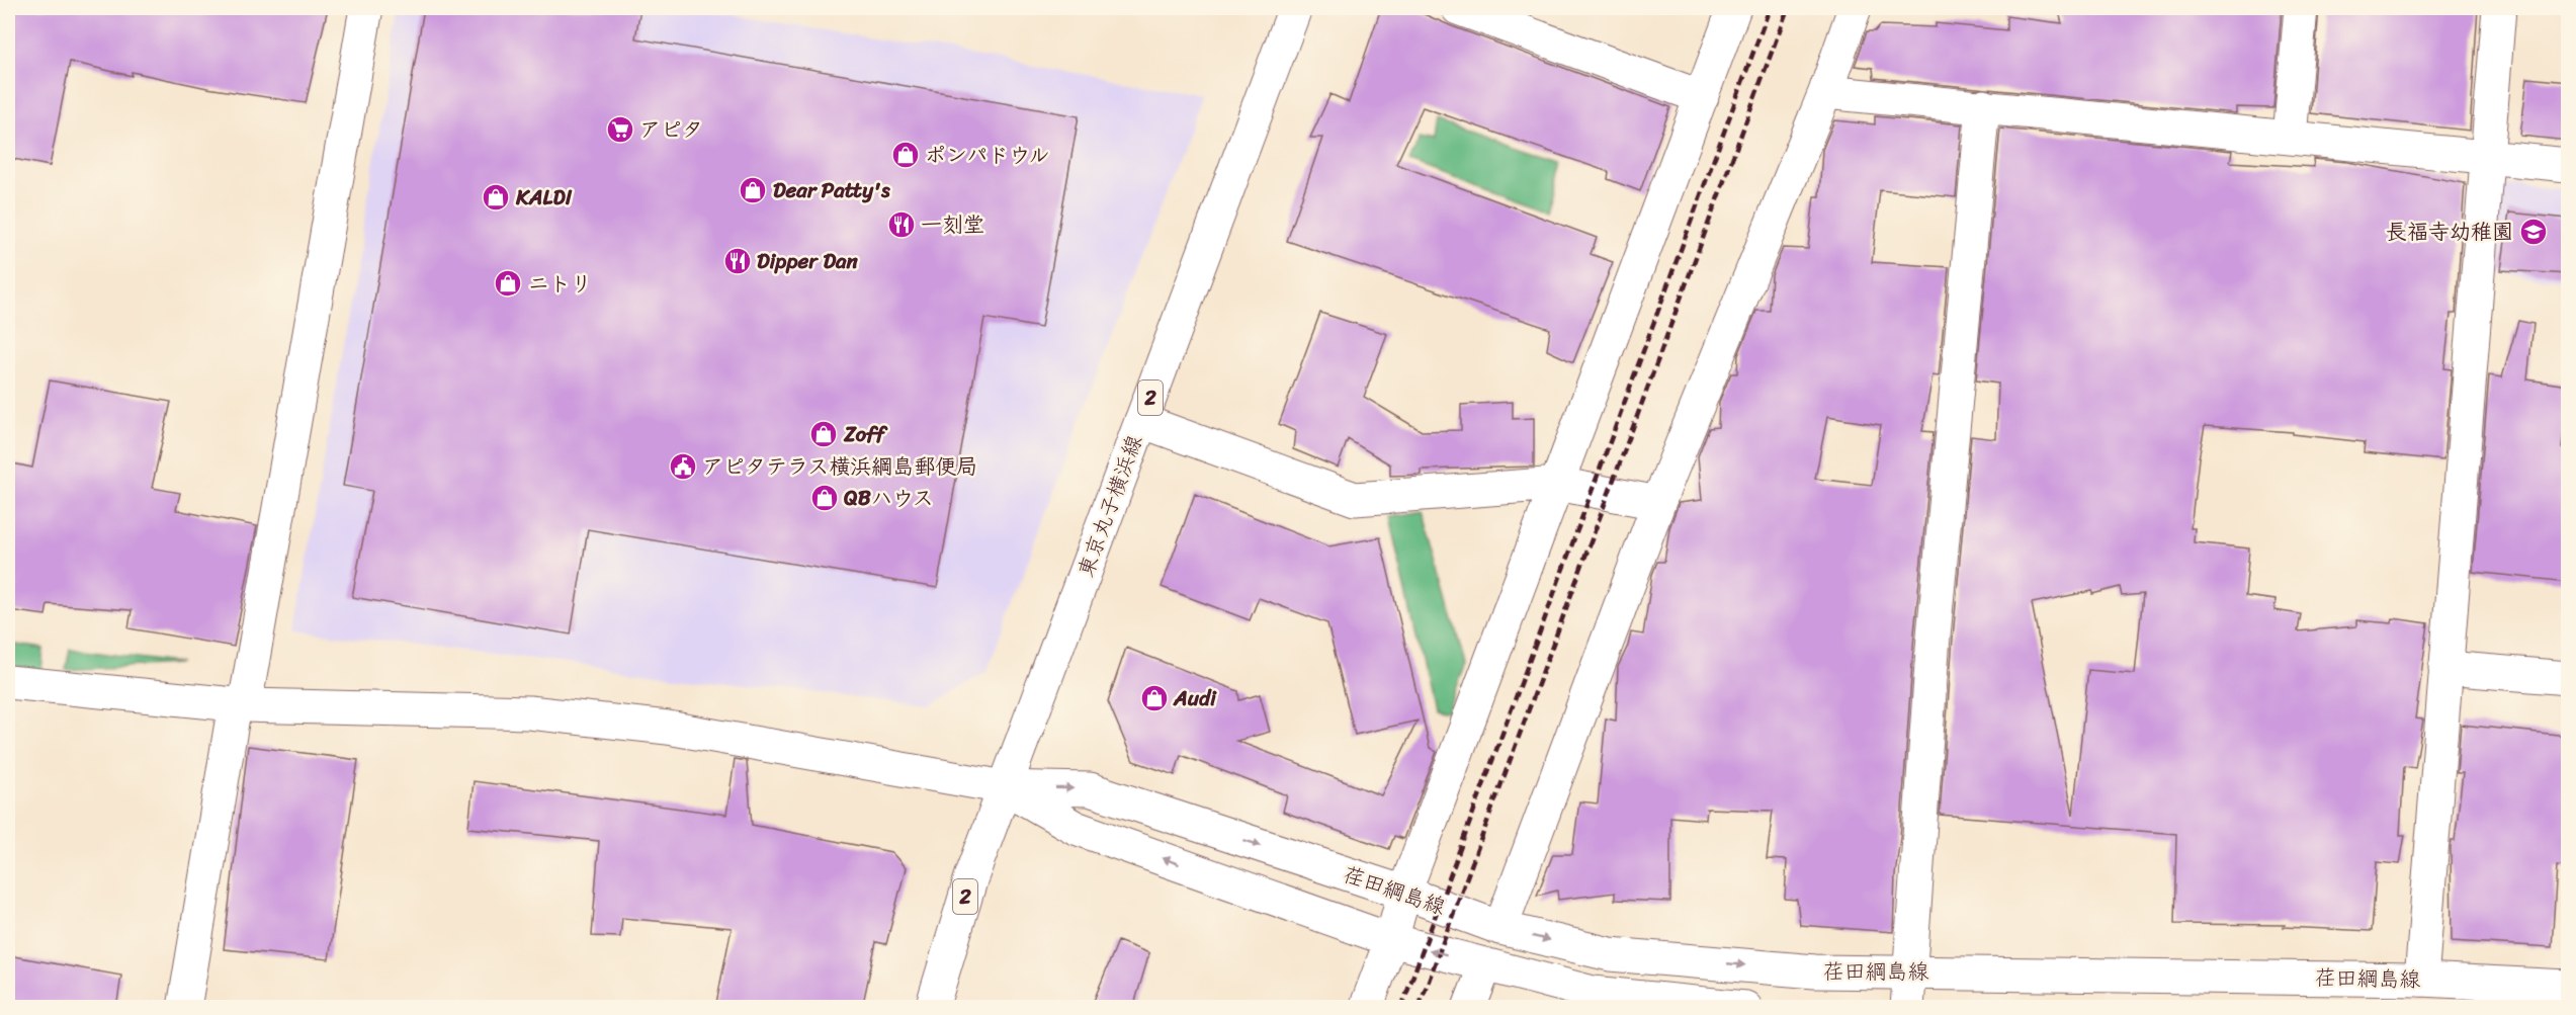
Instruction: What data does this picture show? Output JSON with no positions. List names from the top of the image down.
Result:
{
  "streets": {
    "street": ["2", "東京丸子横浜線", "荏田綱島線"]
  },
  "crossings": [
    ["東京丸子横浜線", "荏田綱島線"]
  ],
  "places": {
    "supermarket": ["アピタ"],
    "shop": [
      "ポンパドウル",
      "Dear Patty's",
      "KALDI",
      "ニトリ",
      "Zoff",
      "QBハウス",
      "Audi"
    ],
    "restaurant": ["一刻堂", "Dipper Dan"],
    "school or university": ["長福寺幼稚園"],
    "public building": ["アピタテラス横浜綱島郵便局"]
  }
}
